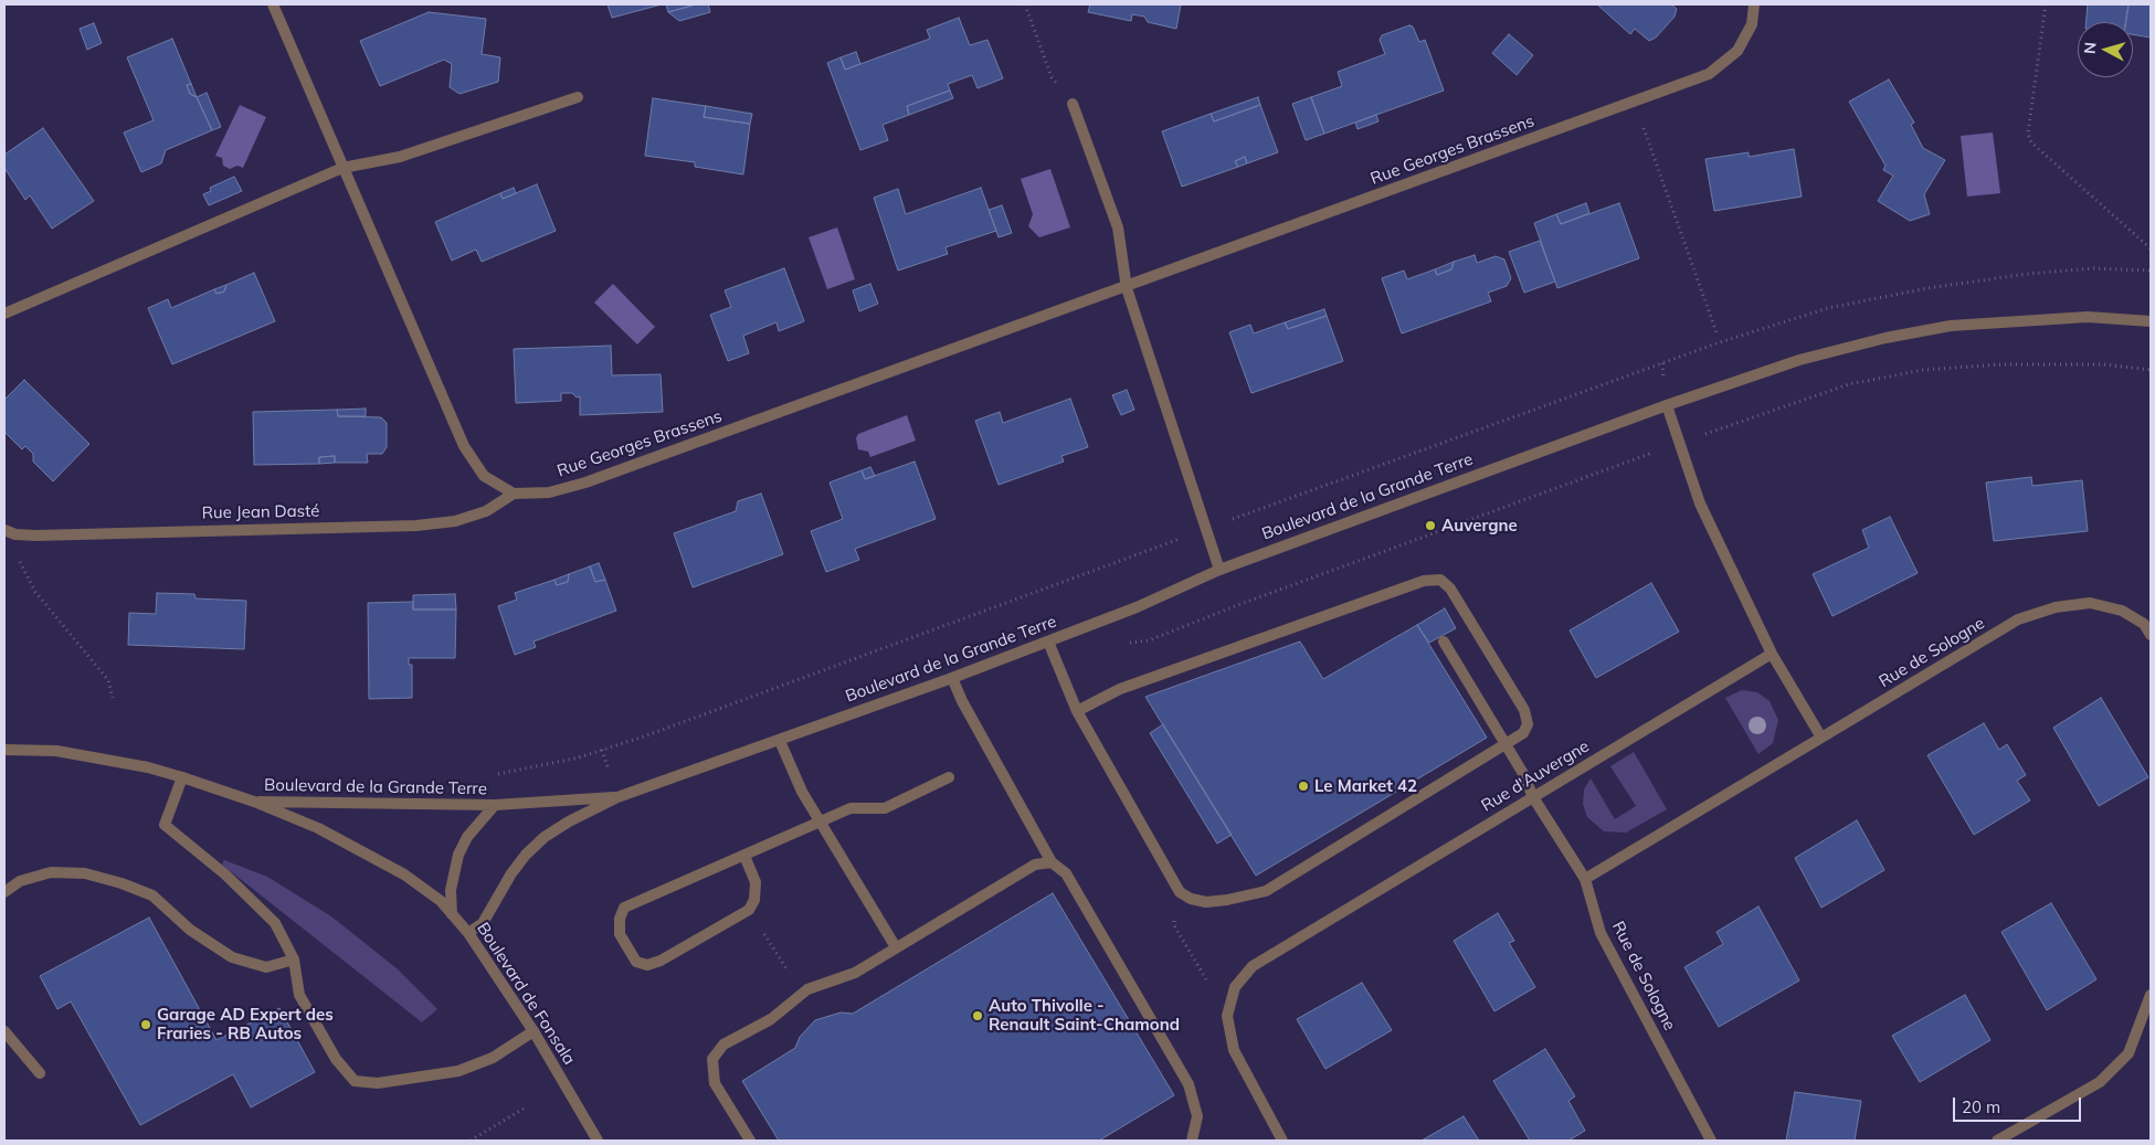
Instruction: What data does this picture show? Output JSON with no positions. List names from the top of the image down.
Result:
{
  "streets": {
    "street": [
      "Rue Georges Brassens",
      "Boulevard de la Grande Terre",
      "Rue Jean Dasté",
      "Rue de Sologne",
      "Rue d'Auvergne",
      "Boulevard de Fonsala"
    ]
  },
  "crossings": [
    ["Rue Georges Brassens", "Rue Jean Dasté"],
    ["Boulevard de la Grande Terre", "Boulevard de Fonsala"],
    ["Rue de Sologne", "Rue d'Auvergne"]
  ],
  "places": [
    "Auvergne",
    "Le Market 42",
    "Auto Thivolle - Renault Saint-Chamond",
    "Garage AD Expert des Fraries - RB Autos"
  ],
  "scale_bar": "20 m",
  "north": "left"
}
